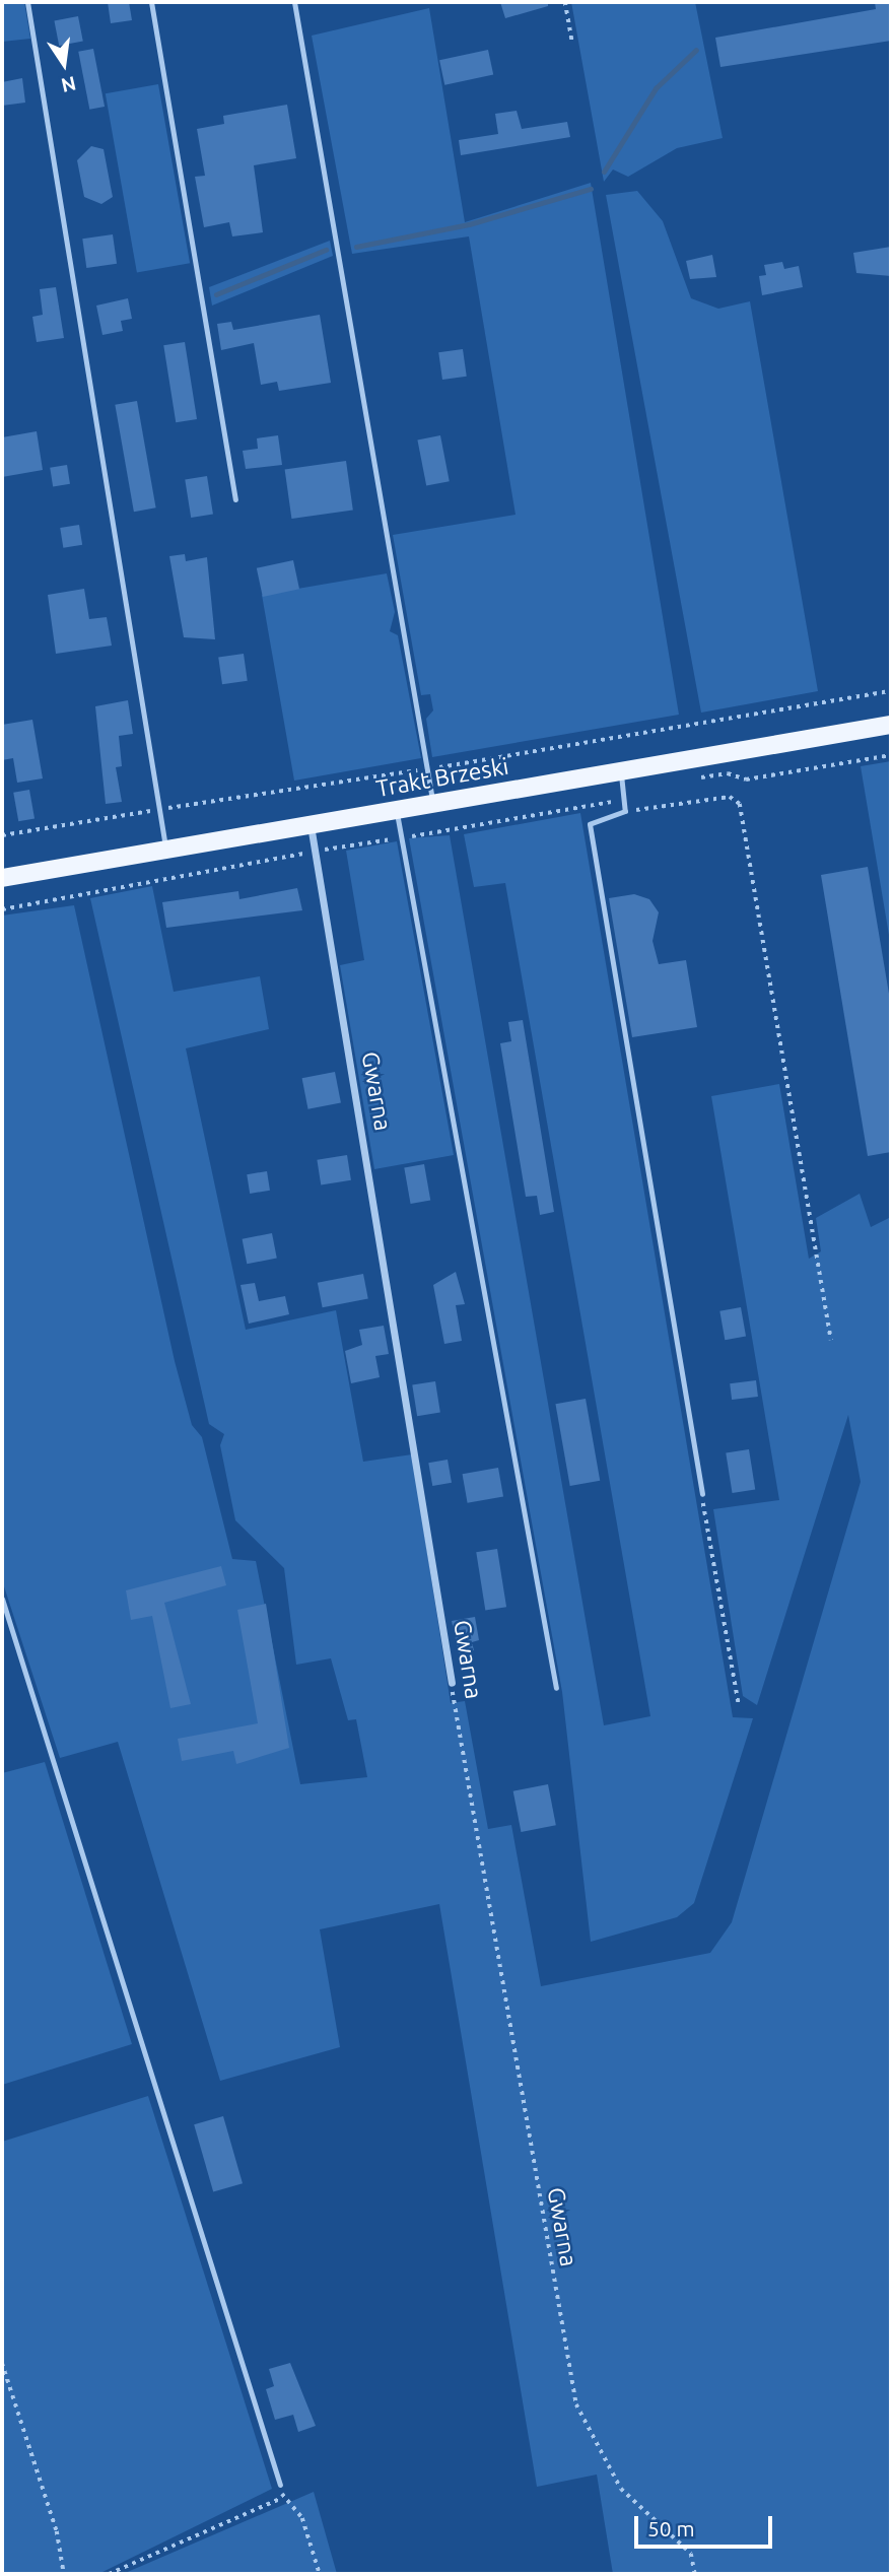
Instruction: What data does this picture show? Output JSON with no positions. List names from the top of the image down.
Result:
{
  "streets": {
    "main road": ["Trakt Brzeski"],
    "street": ["Gwarna"]
  },
  "crossings": [
    ["Trakt Brzeski", "Gwarna"]
  ],
  "scale_bar": "50 m",
  "north": "bottom"
}
